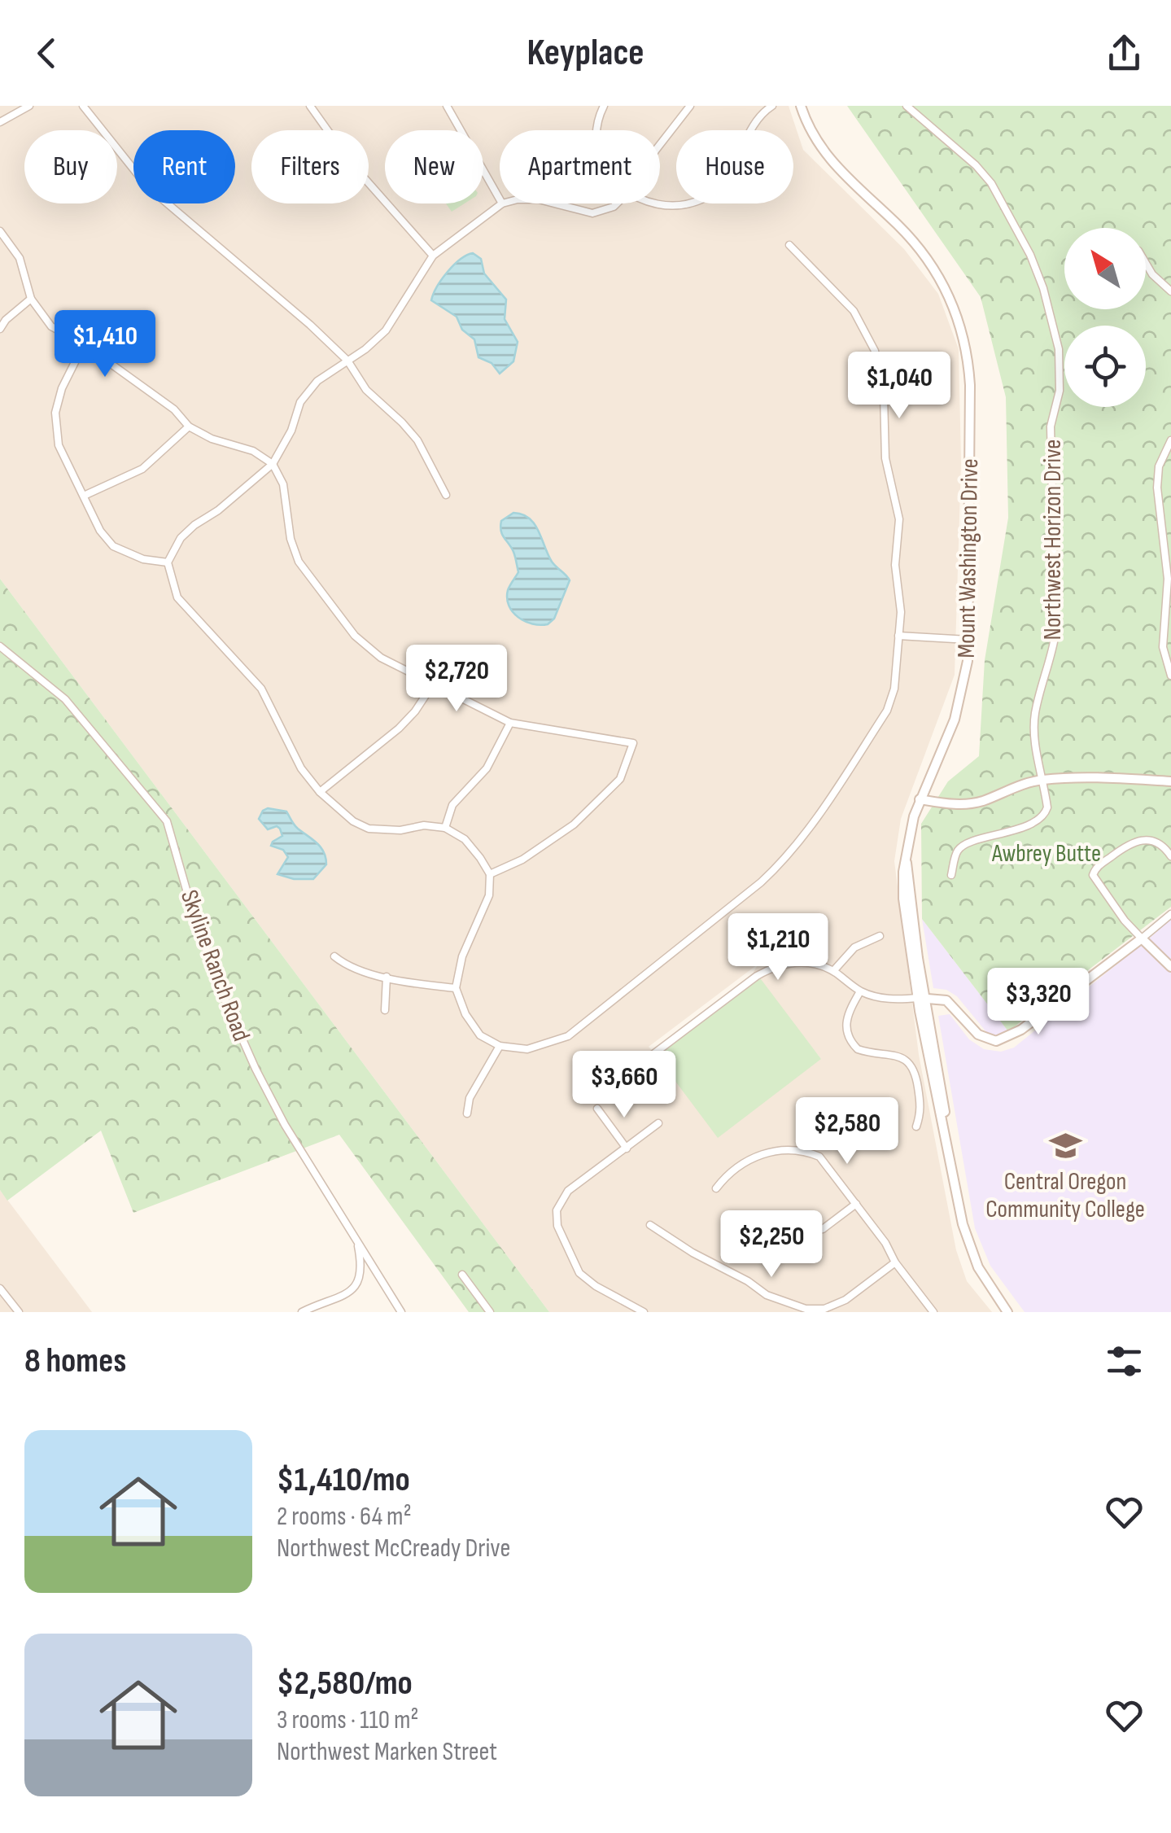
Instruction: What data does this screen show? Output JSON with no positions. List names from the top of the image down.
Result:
{
  "streets": {
    "main road": ["Mount Washington Drive"],
    "street": ["Northwest Horizon Drive", "Skyline Ranch Road"]
  },
  "parks": ["Awbrey Butte"],
  "places": {
    "school or university": ["Central Oregon Community College"]
  },
  "north": "top left",
  "page": {
    "header": "Keyplace",
    "chip": [
      "Buy",
      "Rent",
      "Filters",
      "New",
      "Apartment",
      "House"
    ],
    "price": [
      "$1,410",
      "$1,040",
      "$2,720",
      "$1,210",
      "$3,320",
      "$3,660",
      "$2,580",
      "$2,250"
    ],
    "heading": "8 homes",
    "list": [
      {
        "name": "$1,410/mo",
        "note": "2 rooms · 64 m² · Northwest McCready Drive"
      },
      {
        "name": "$2,580/mo",
        "note": "3 rooms · 110 m² · Northwest Marken Street"
      }
    ]
  }
}
